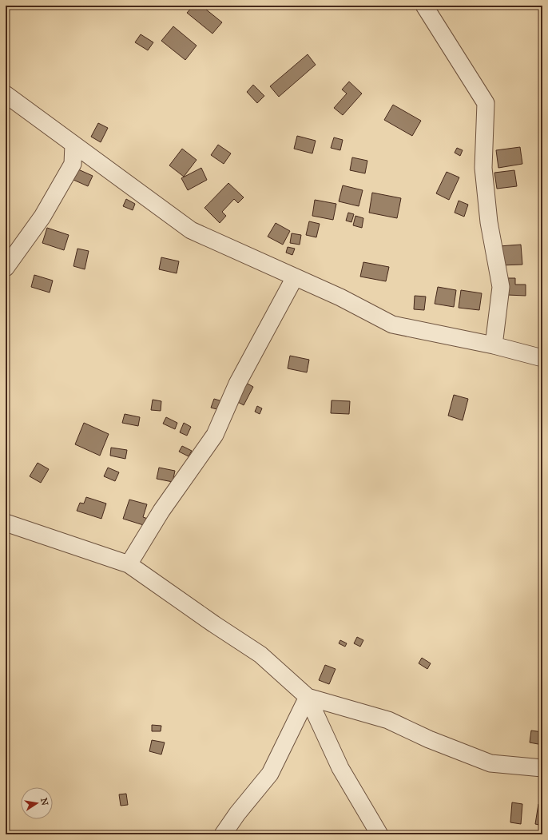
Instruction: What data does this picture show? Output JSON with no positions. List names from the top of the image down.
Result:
{
  "north": "right"
}
